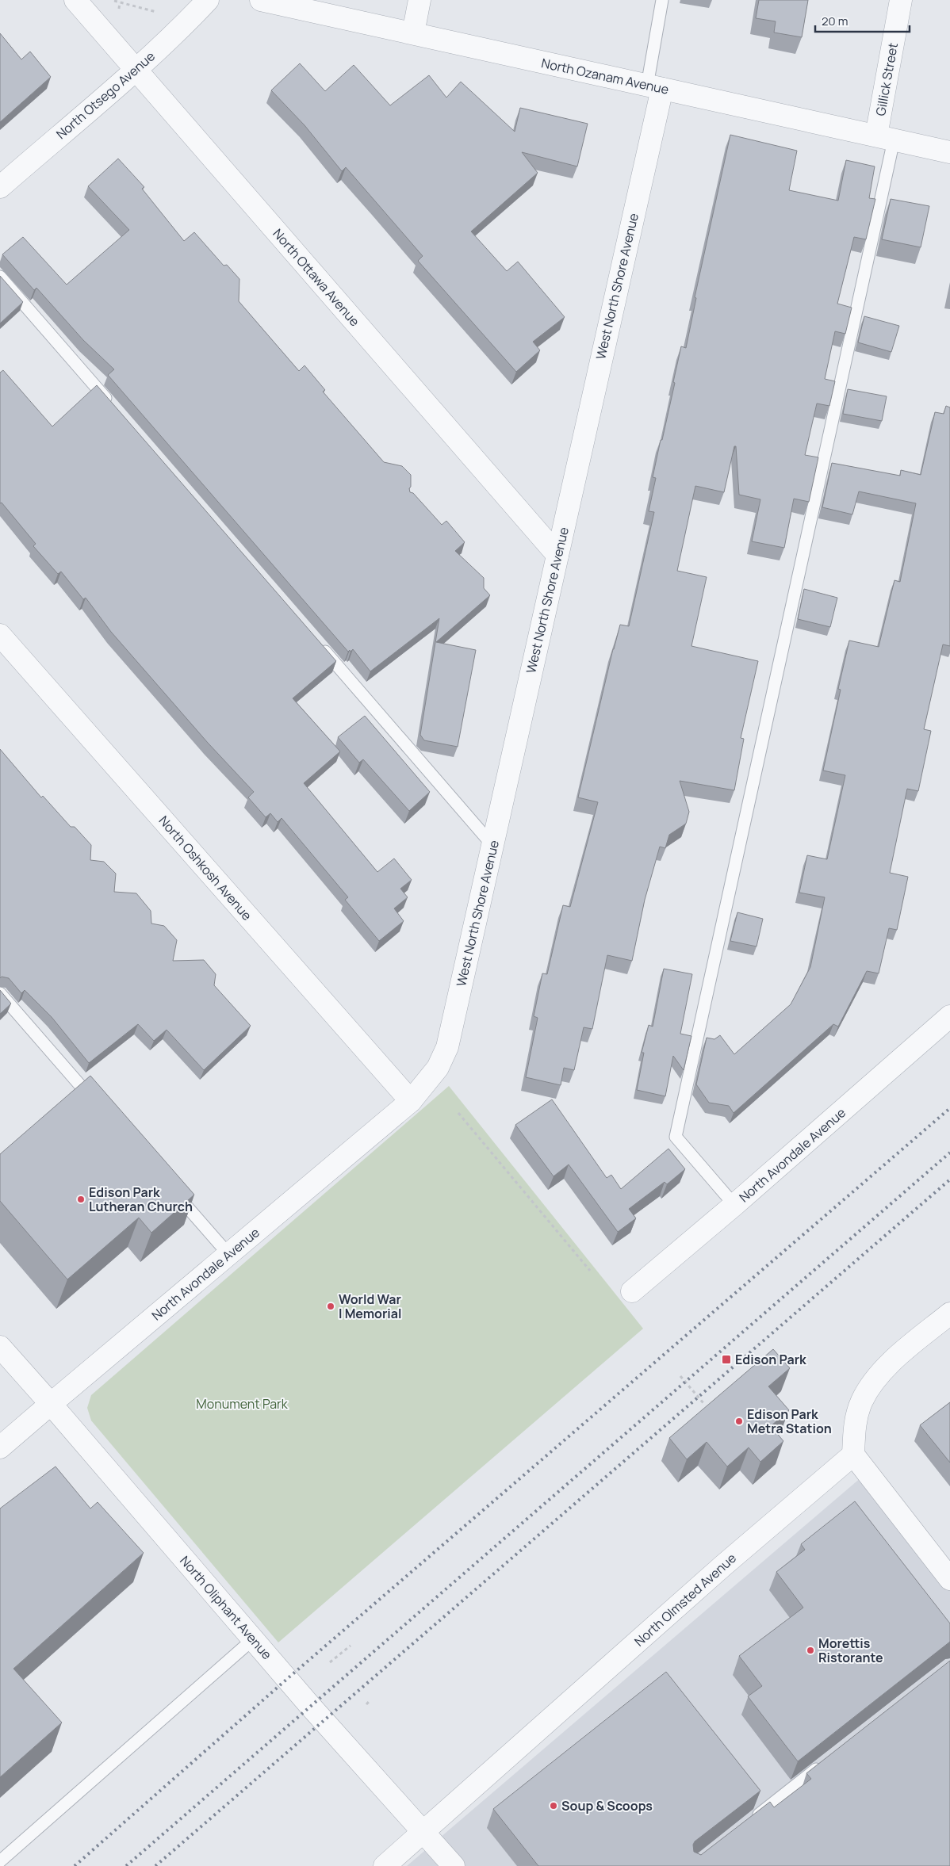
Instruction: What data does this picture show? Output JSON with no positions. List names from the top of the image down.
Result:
{
  "streets": {
    "street": [
      "North Ozanam Avenue",
      "Gillick Street",
      "North Otsego Avenue",
      "North Ottawa Avenue",
      "West North Shore Avenue",
      "North Oshkosh Avenue",
      "North Avondale Avenue",
      "North Olmsted Avenue",
      "North Oliphant Avenue"
    ]
  },
  "crossings": [
    ["North Ozanam Avenue", "Gillick Street"],
    ["North Ozanam Avenue", "West North Shore Avenue"],
    ["North Otsego Avenue", "North Ottawa Avenue"],
    ["North Ottawa Avenue", "West North Shore Avenue"],
    ["West North Shore Avenue", "North Oshkosh Avenue"],
    ["West North Shore Avenue", "North Avondale Avenue"],
    ["North Oshkosh Avenue", "North Avondale Avenue"],
    ["North Avondale Avenue", "North Oliphant Avenue"],
    ["North Olmsted Avenue", "North Oliphant Avenue"]
  ],
  "parks": ["Monument Park"],
  "places": {
    "other": [
      "Edison Park Lutheran Church",
      "World War I Memorial",
      "Edison Park Metra Station",
      "Morettis Ristorante",
      "Soup & Scoops"
    ],
    "transit": ["Edison Park"]
  },
  "scale_bar": "20 m"
}
